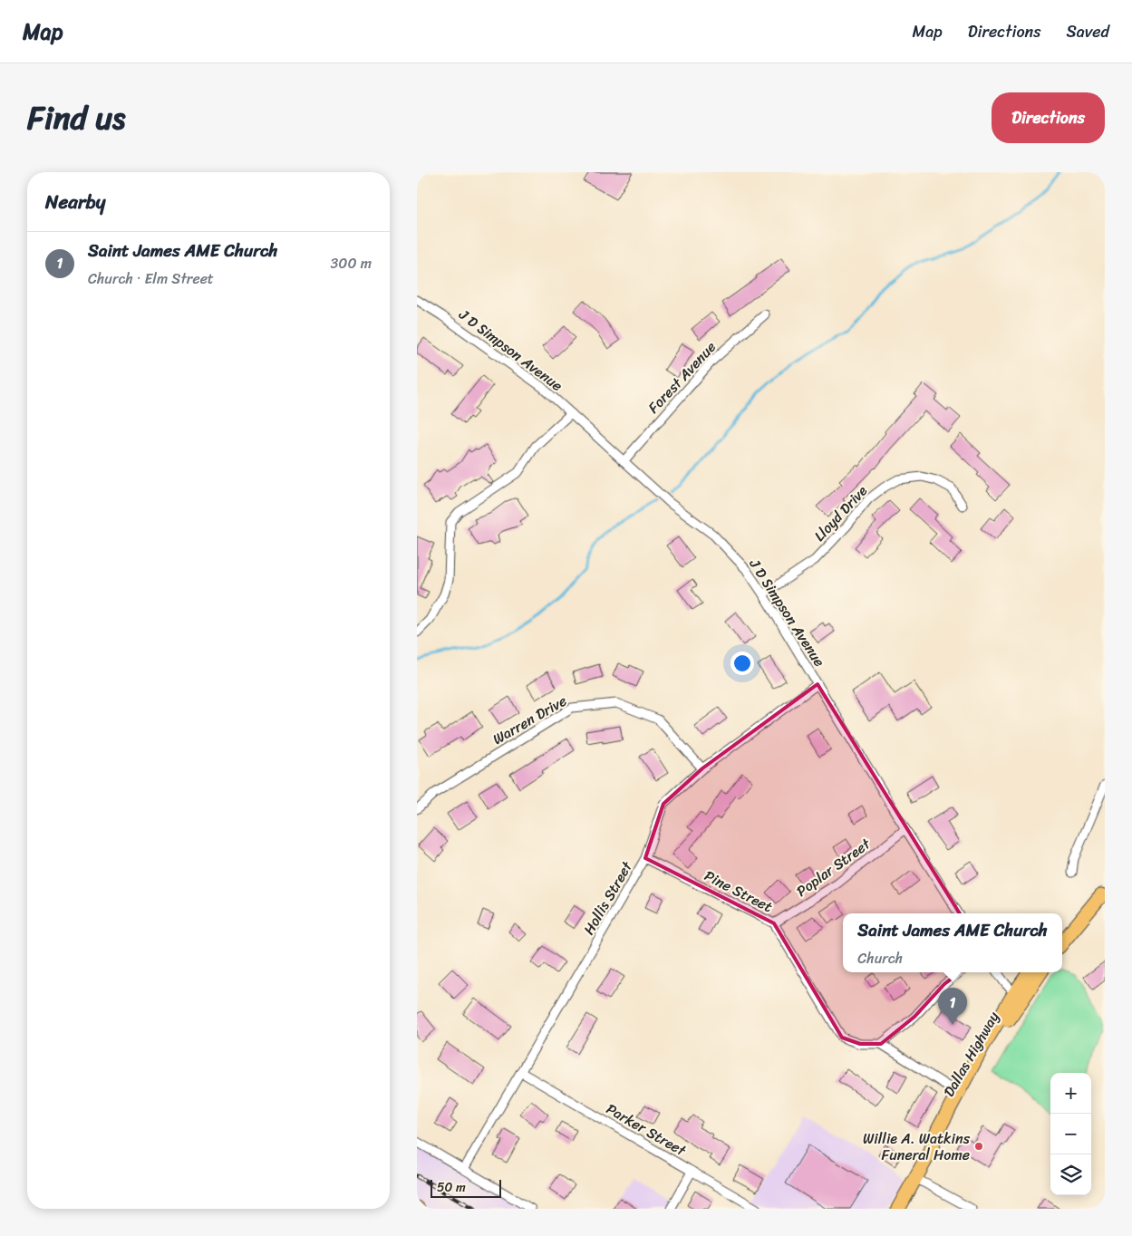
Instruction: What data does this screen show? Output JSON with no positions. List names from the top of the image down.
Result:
{
  "streets": {
    "main road": ["Dallas Highway"],
    "street": [
      "J D Simpson Avenue",
      "Forest Avenue",
      "Lloyd Drive",
      "Warren Drive",
      "Poplar Street",
      "Pine Street",
      "Hollis Street",
      "Parker Street"
    ]
  },
  "crossings": [
    ["J D Simpson Avenue", "Forest Avenue"],
    ["J D Simpson Avenue", "Lloyd Drive"],
    ["J D Simpson Avenue", "Poplar Street"],
    ["J D Simpson Avenue", "Hollis Street"],
    ["Warren Drive", "Hollis Street"],
    ["Poplar Street", "Pine Street"],
    ["Pine Street", "Hollis Street"],
    ["Hollis Street", "Parker Street"]
  ],
  "places": ["Willie A. Watkins Funeral Home"],
  "scale_bar": "50 m",
  "page": {
    "header": "Map",
    "nav": ["Map", "Directions", "Saved"],
    "title": "Find us",
    "buttons": "Directions",
    "heading": "Nearby",
    "list": [
      {
        "mark": "1",
        "name": "Saint James AME Church",
        "note": "Church · Elm Street",
        "value": "300 m"
      }
    ],
    "popup": ["Saint James AME Church", "Church"],
    "pins": "1",
    "map_buttons": ["+", "−"],
    "scale": "50 m"
  }
}
